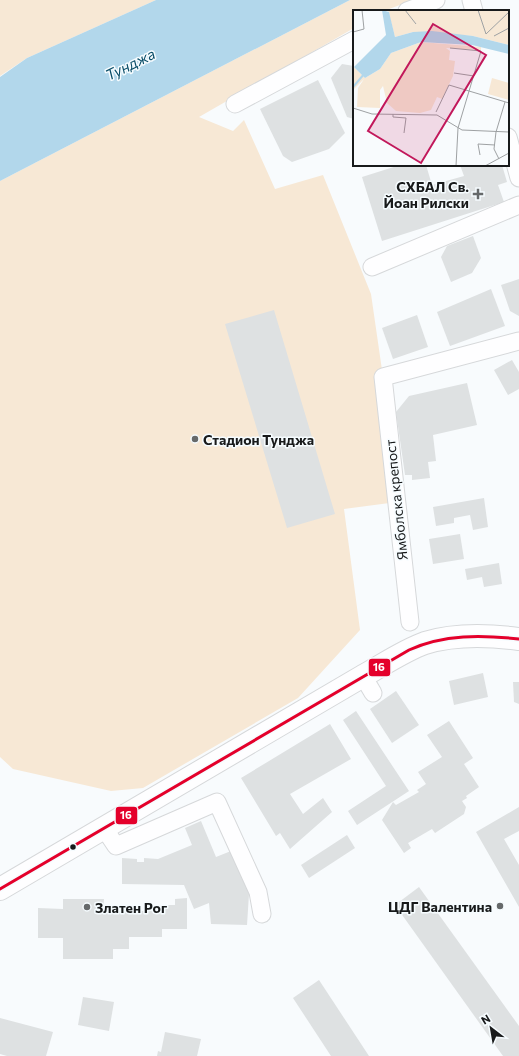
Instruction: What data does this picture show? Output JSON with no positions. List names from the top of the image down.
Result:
{
  "streets": {
    "street": ["Ямболска крепост"]
  },
  "water": ["Тунджа"],
  "places": {
    "health": ["СХБАЛ Св. Йоан Рилски"],
    "other": ["Стадион Тунджа", "ЦДГ Валентина", "Златен Рог"]
  },
  "lines": ["transit line 16"],
  "north": "top left"
}
